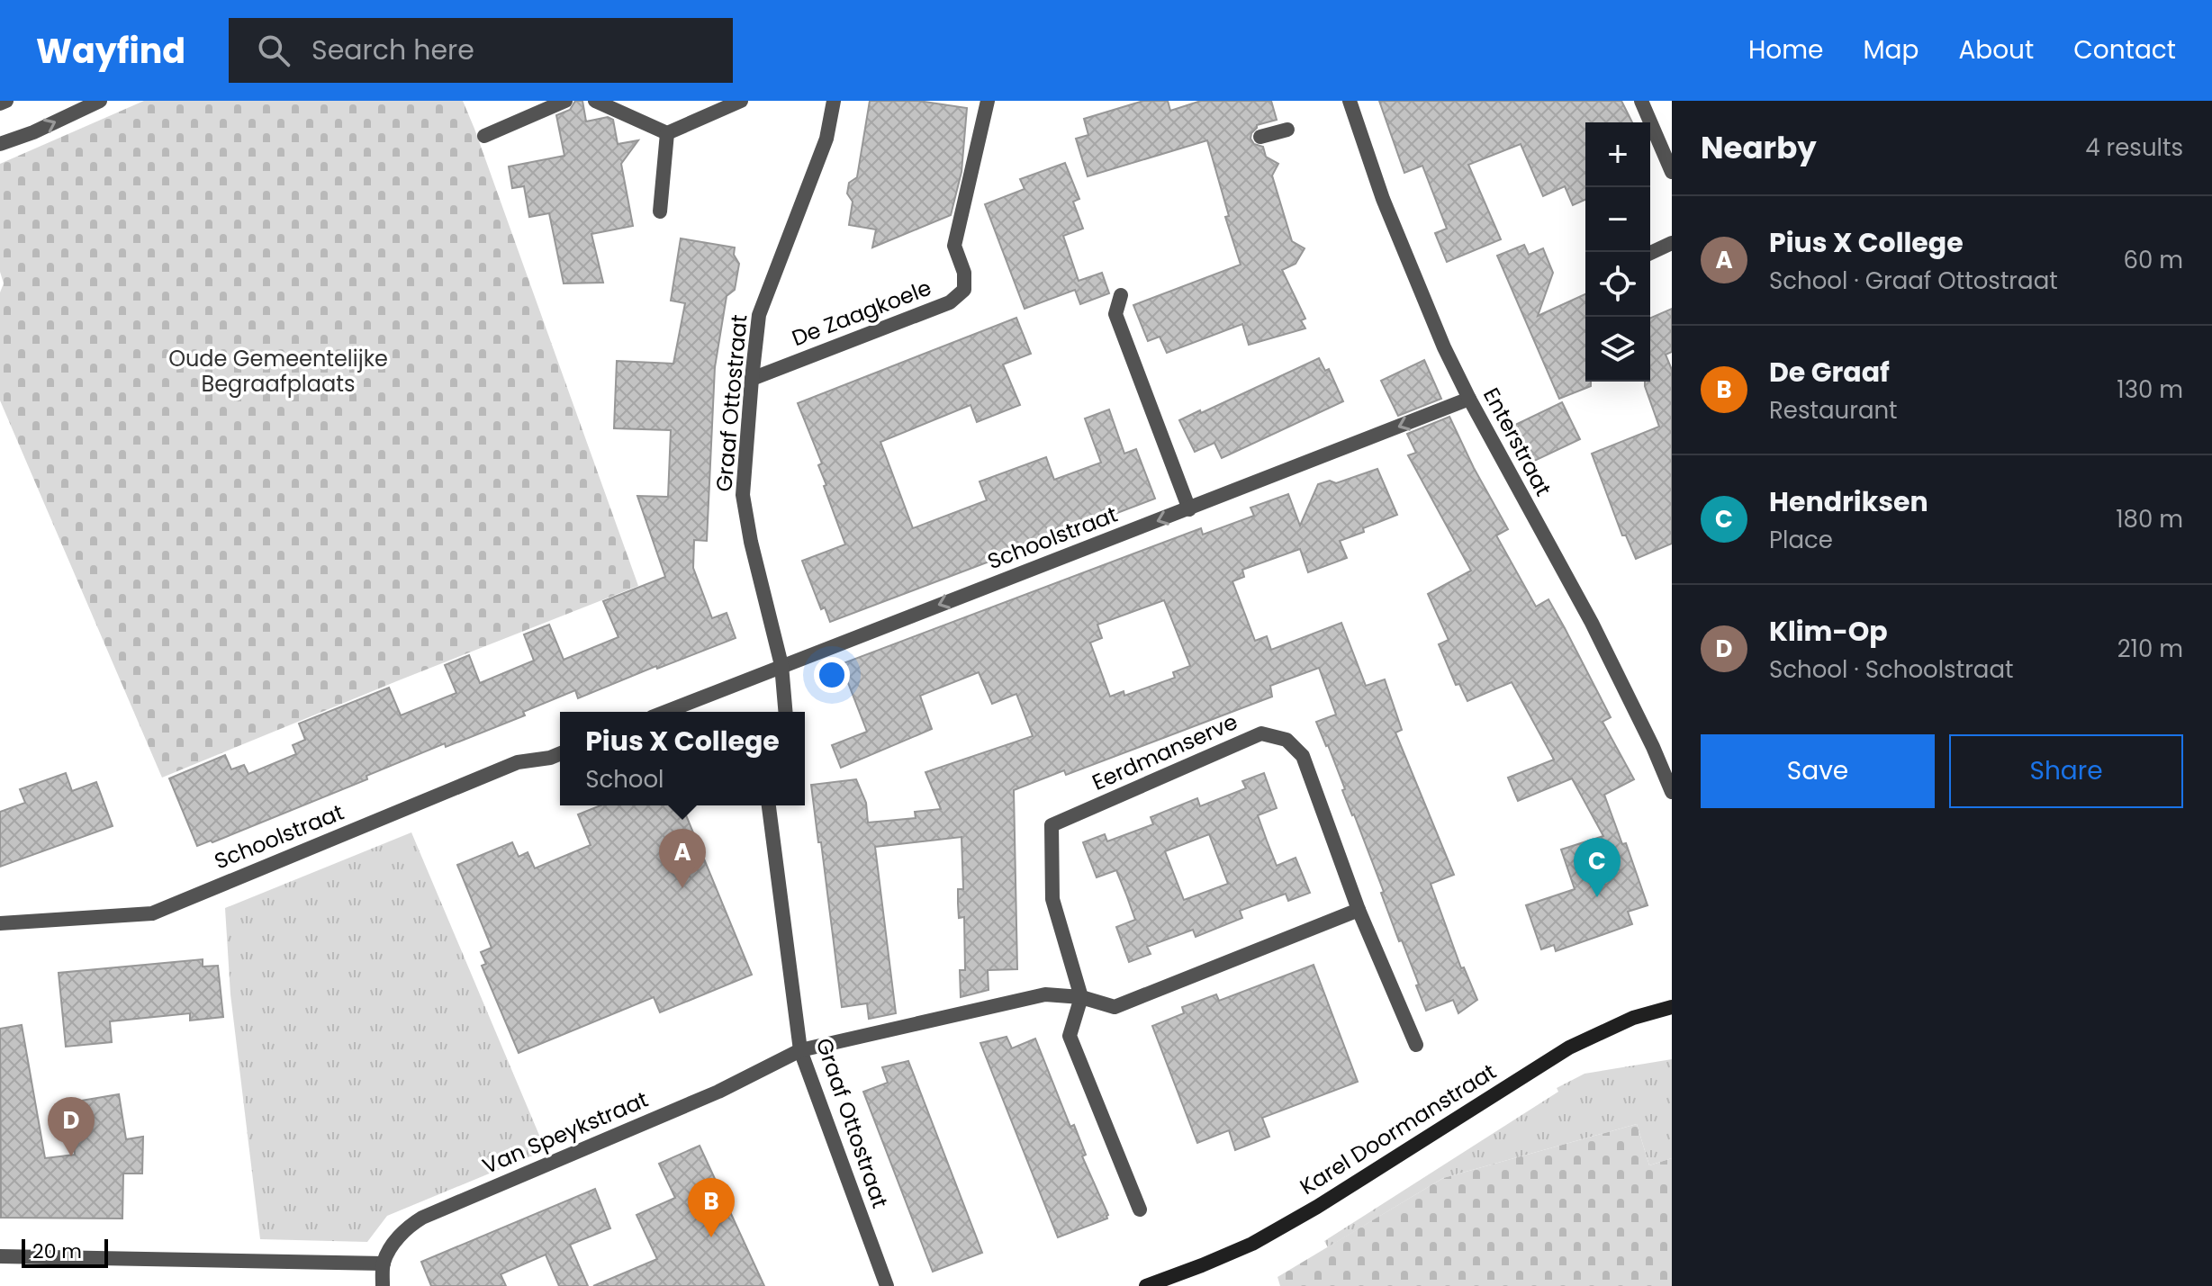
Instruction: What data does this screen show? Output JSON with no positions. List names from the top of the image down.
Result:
{
  "streets": {
    "main road": ["Karel Doormanstraat"],
    "street": [
      "De Zaagkoele",
      "Graaf Ottostraat",
      "Enterstraat",
      "Schoolstraat",
      "Eerdmanserve",
      "Van Speykstraat"
    ]
  },
  "crossings": [
    ["De Zaagkoele", "Graaf Ottostraat"],
    ["Graaf Ottostraat", "Schoolstraat"],
    ["Graaf Ottostraat", "Van Speykstraat"],
    ["Enterstraat", "Schoolstraat"]
  ],
  "one_way": ["Schoolstraat"],
  "parks": ["Oude Gemeentelijke Begraafplaats"],
  "scale_bar": "20 m",
  "page": {
    "header": "Wayfind",
    "search": "Search here",
    "nav": [
      "Home",
      "Map",
      "About",
      "Contact"
    ],
    "heading": ["Nearby", "4 results"],
    "map_buttons": ["+", "−"],
    "list": [
      {
        "mark": "A",
        "name": "Pius X College",
        "note": "School · Graaf Ottostraat",
        "value": "60 m"
      },
      {
        "mark": "B",
        "name": "De Graaf",
        "note": "Restaurant",
        "value": "130 m"
      },
      {
        "mark": "C",
        "name": "Hendriksen",
        "note": "Place",
        "value": "180 m"
      },
      {
        "mark": "D",
        "name": "Klim-Op",
        "note": "School · Schoolstraat",
        "value": "210 m"
      }
    ],
    "popup": ["Pius X College", "School"],
    "buttons": ["Save", "Share"],
    "pins": [
      "A",
      "C",
      "D",
      "B"
    ],
    "scale": "20 m"
  }
}
